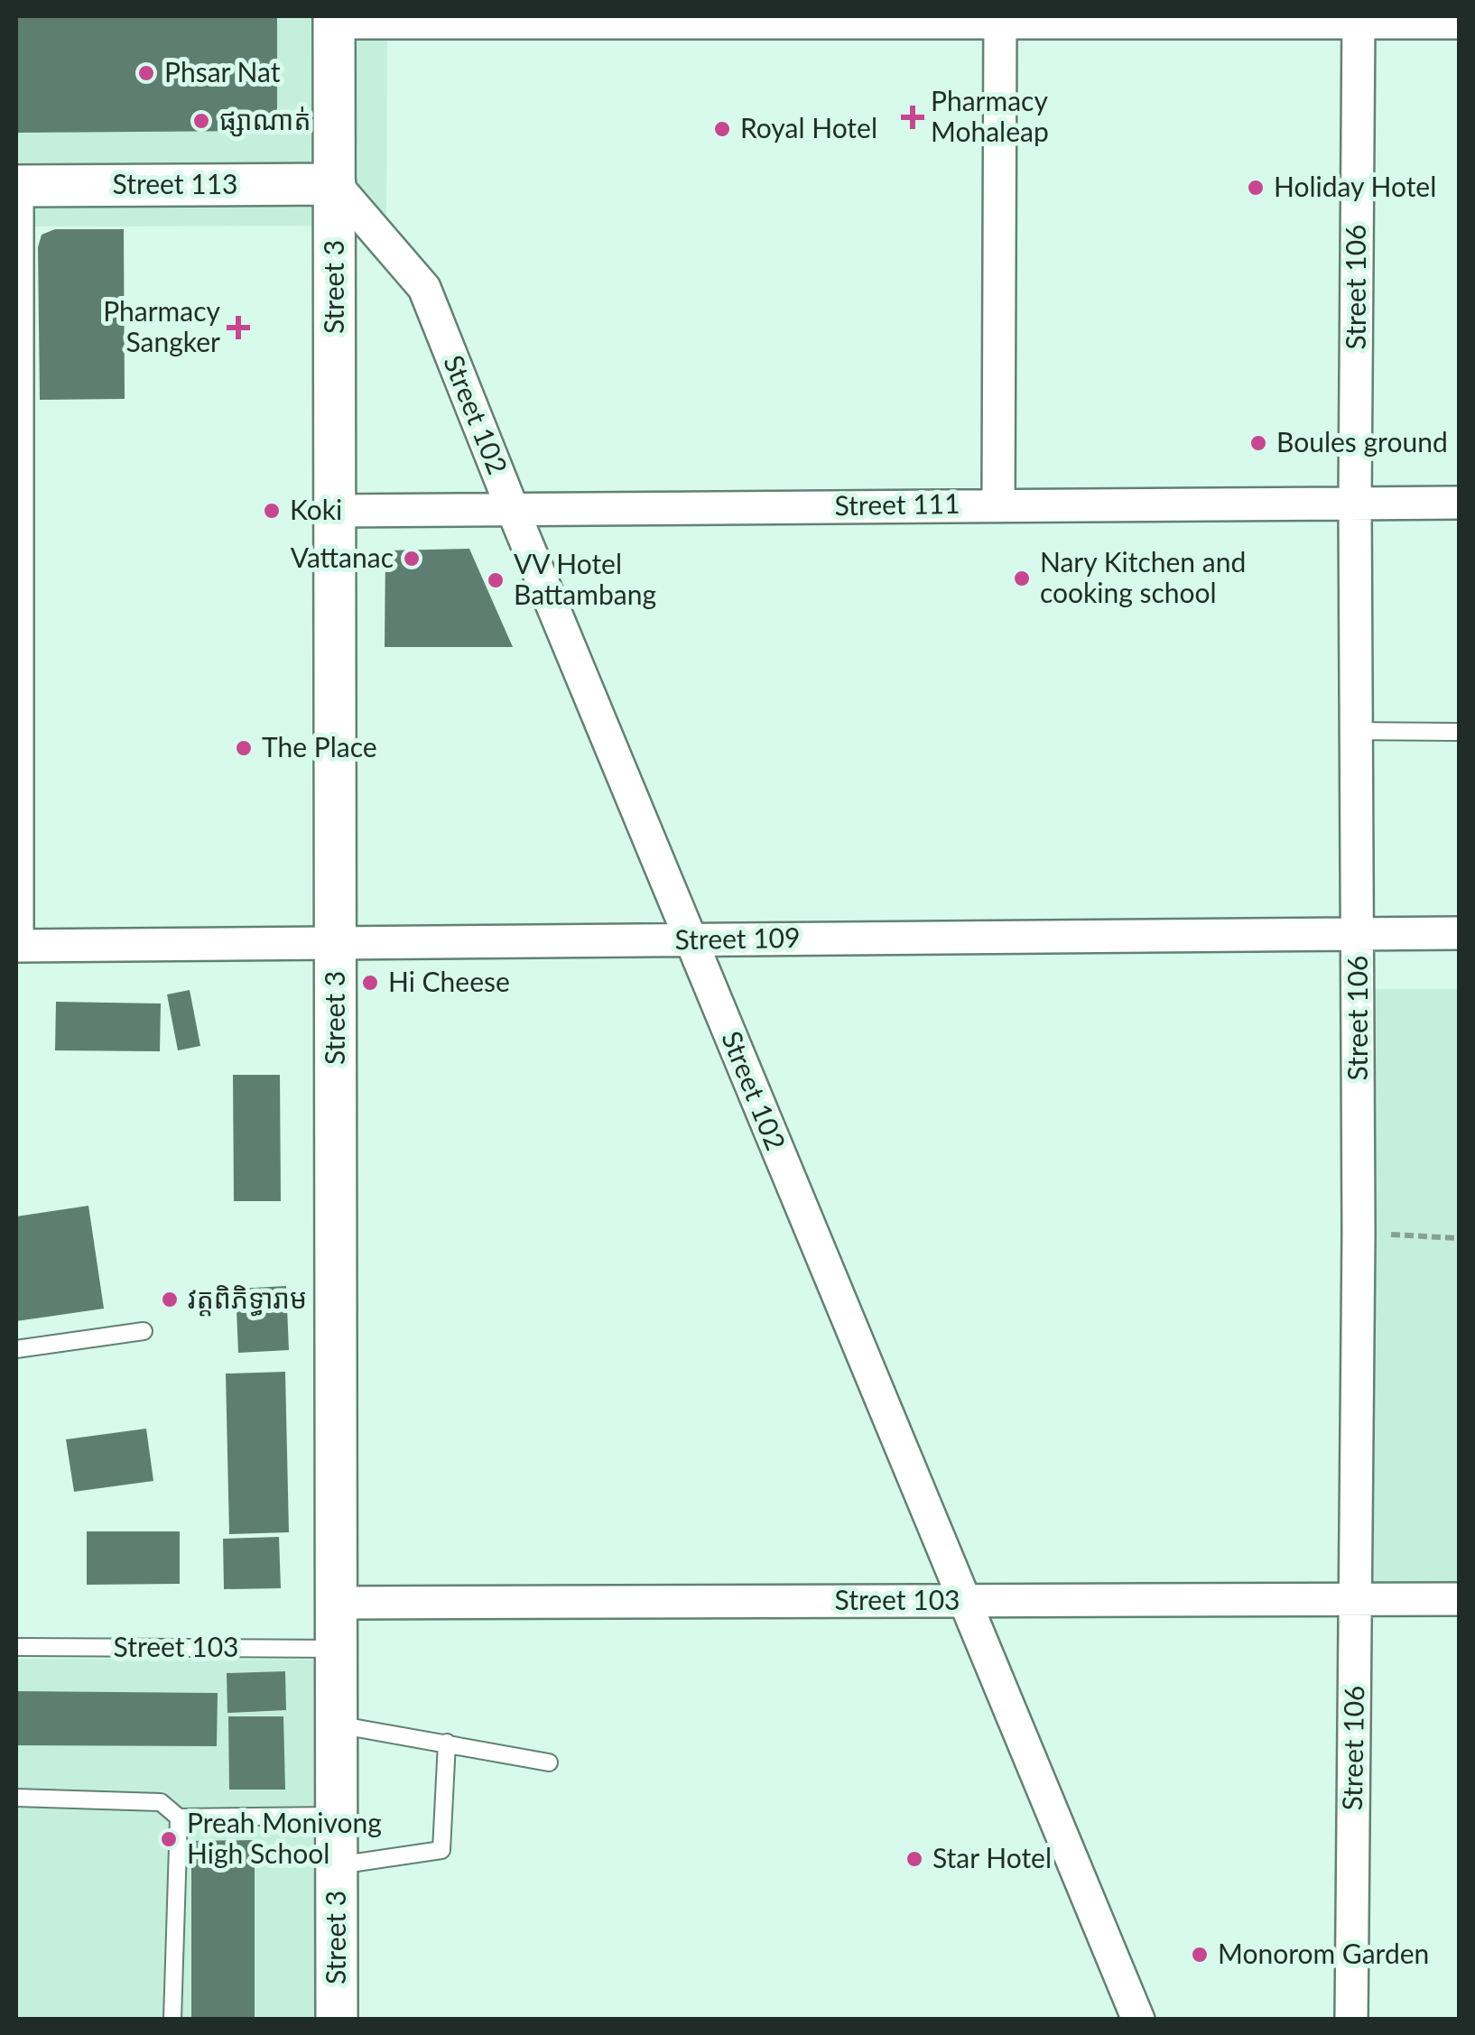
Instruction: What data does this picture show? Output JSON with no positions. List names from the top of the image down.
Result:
{
  "streets": {
    "street": [
      "Street 113",
      "Street 3",
      "Street 106",
      "Street 102",
      "Street 111",
      "Street 109",
      "Street 103"
    ]
  },
  "crossings": [
    ["Street 113", "Street 3"],
    ["Street 113", "Street 102"],
    ["Street 3", "Street 102"],
    ["Street 3", "Street 111"],
    ["Street 3", "Street 109"],
    ["Street 3", "Street 103"],
    ["Street 106", "Street 111"],
    ["Street 106", "Street 109"],
    ["Street 106", "Street 103"],
    ["Street 102", "Street 111"],
    ["Street 102", "Street 109"],
    ["Street 102", "Street 103"]
  ],
  "places": {
    "other": [
      "Phsar Nat",
      "ផ្សាណាត់",
      "Royal Hotel",
      "Holiday Hotel",
      "Boules ground",
      "Koki",
      "Vattanac",
      "Nary Kitchen and cooking school",
      "VV Hotel Battambang",
      "The Place",
      "Hi Cheese",
      "វត្តពិភិទ្ធារាម",
      "Preah Monivong High School",
      "Star Hotel",
      "Monorom Garden"
    ],
    "health": ["Pharmacy Mohaleap", "Pharmacy Sangker"]
  }
}
